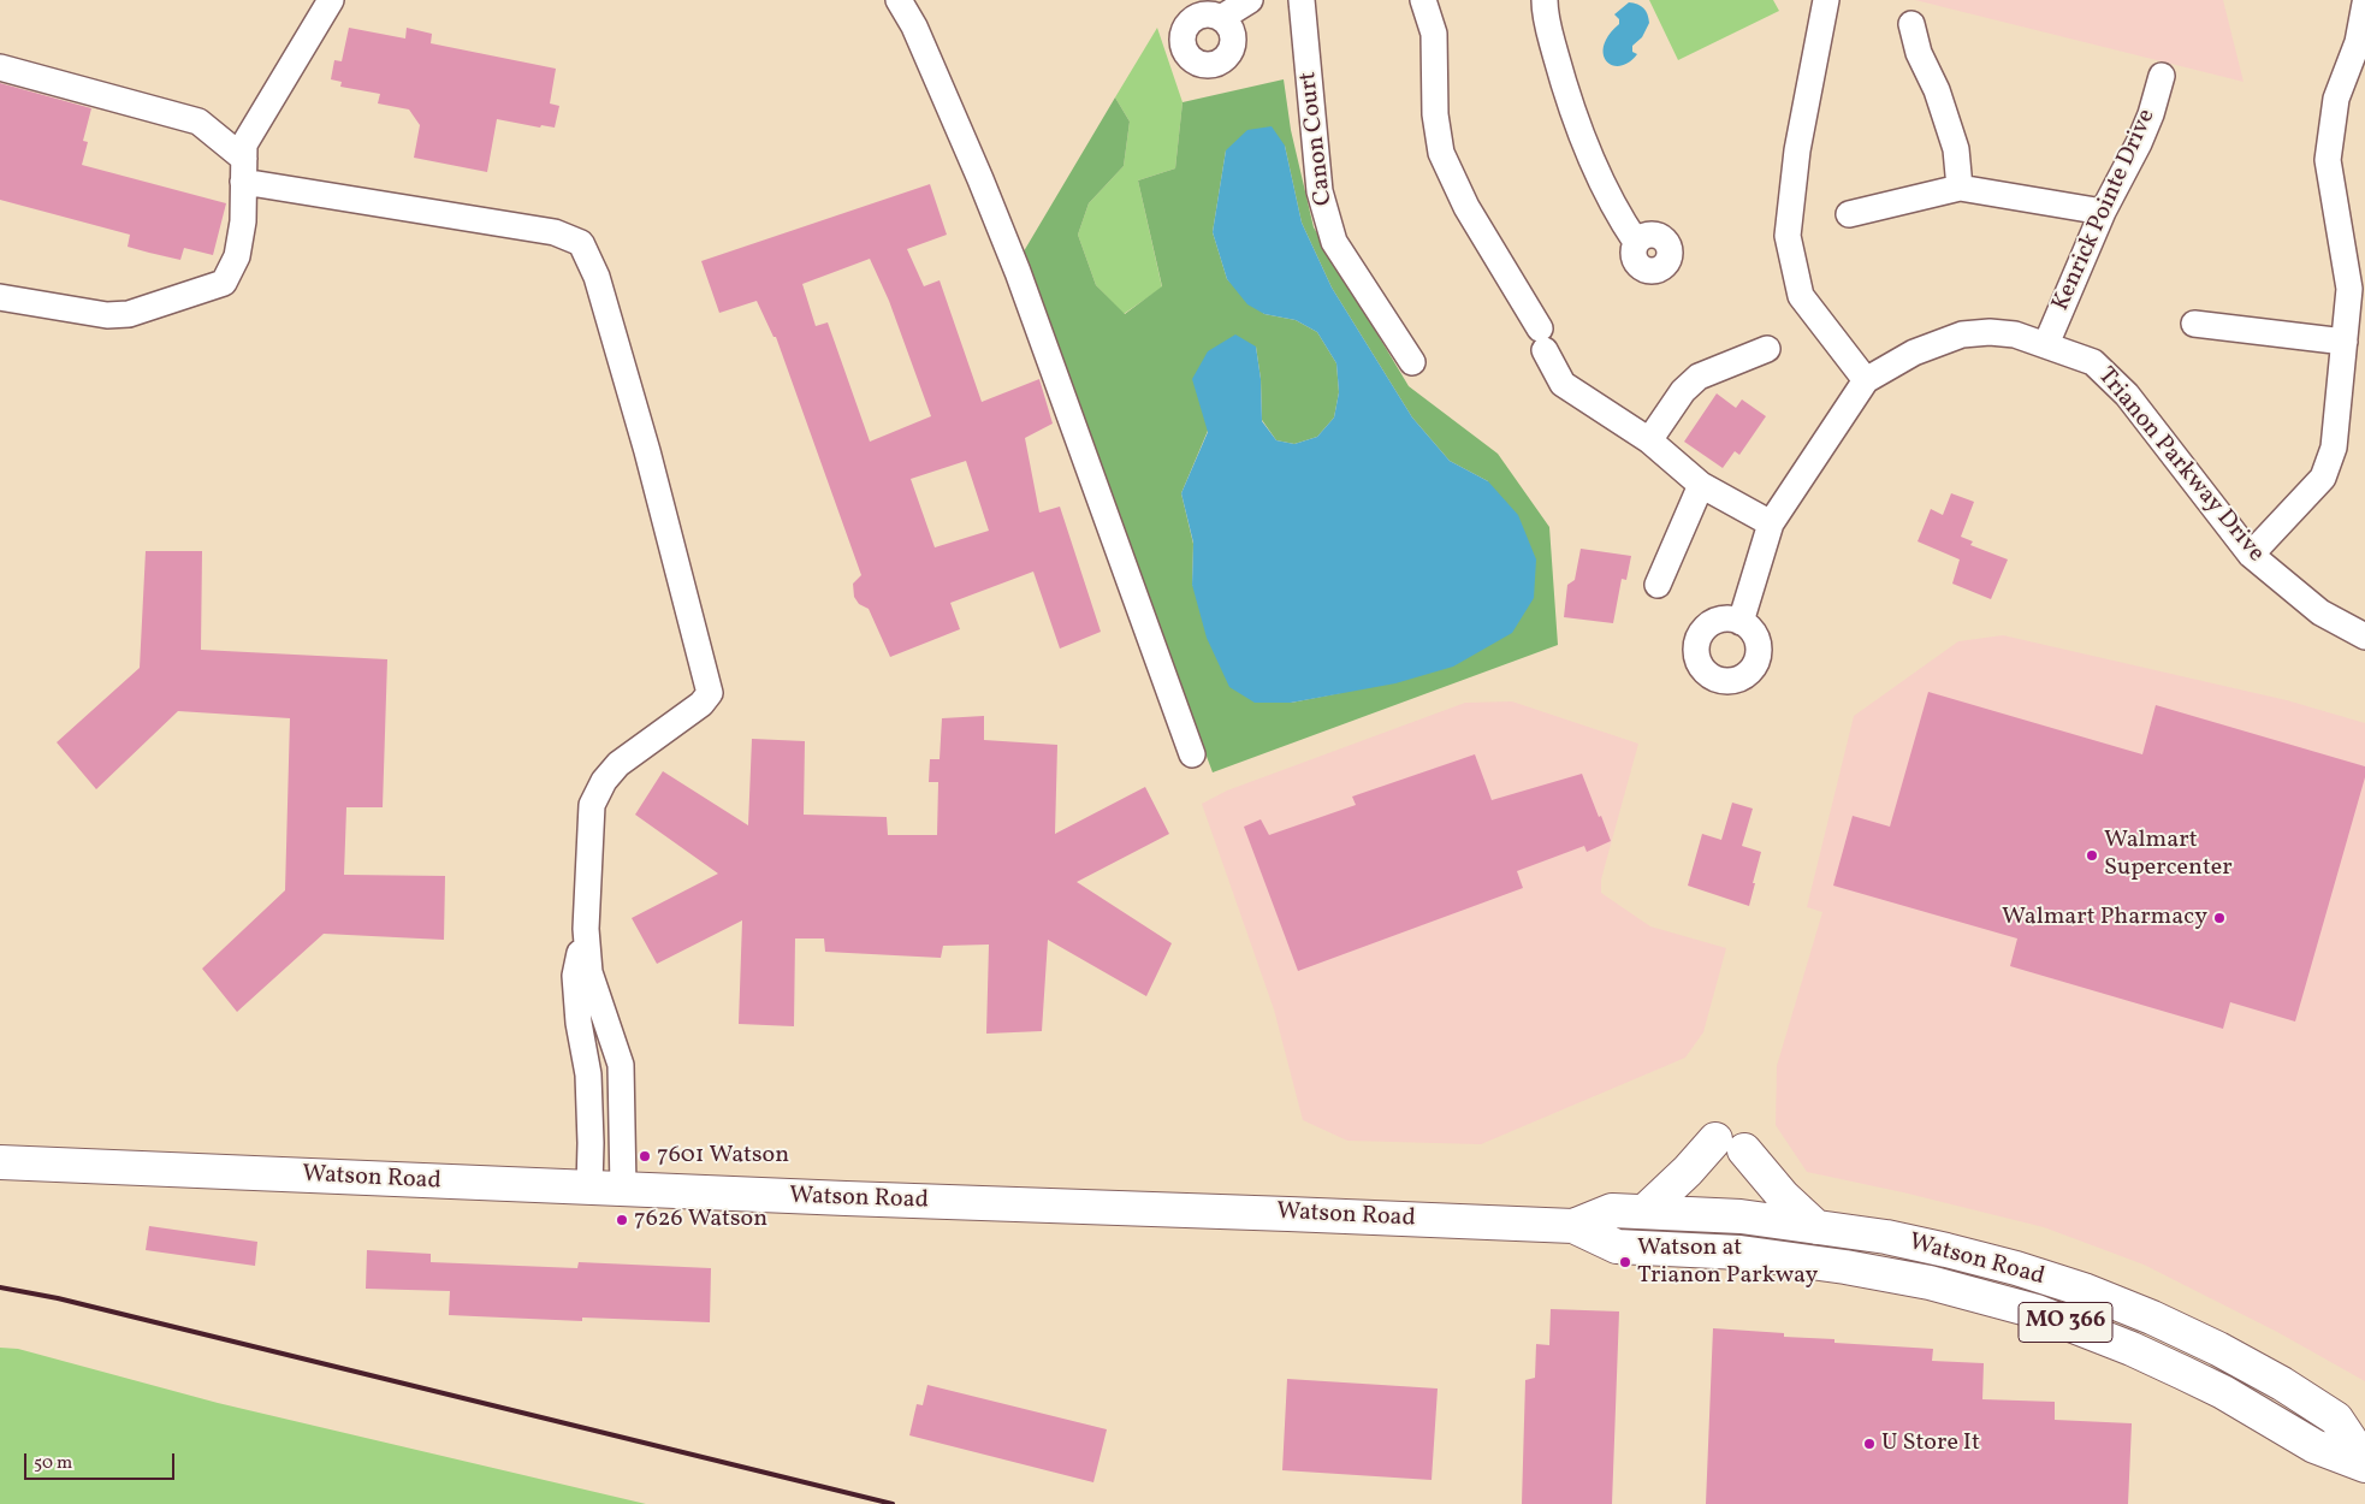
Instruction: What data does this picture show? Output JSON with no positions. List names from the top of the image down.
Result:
{
  "streets": {
    "main road": ["Watson Road", "MO 366"],
    "street": ["Canon Court", "Kenrick Pointe Drive", "Trianon Parkway Drive"]
  },
  "crossings": [
    ["Kenrick Pointe Drive", "Trianon Parkway Drive"]
  ],
  "places": [
    "Walmart Supercenter",
    "Walmart Pharmacy",
    "7601 Watson",
    "7626 Watson",
    "Watson at Trianon Parkway",
    "U Store It"
  ],
  "scale_bar": "50 m"
}
